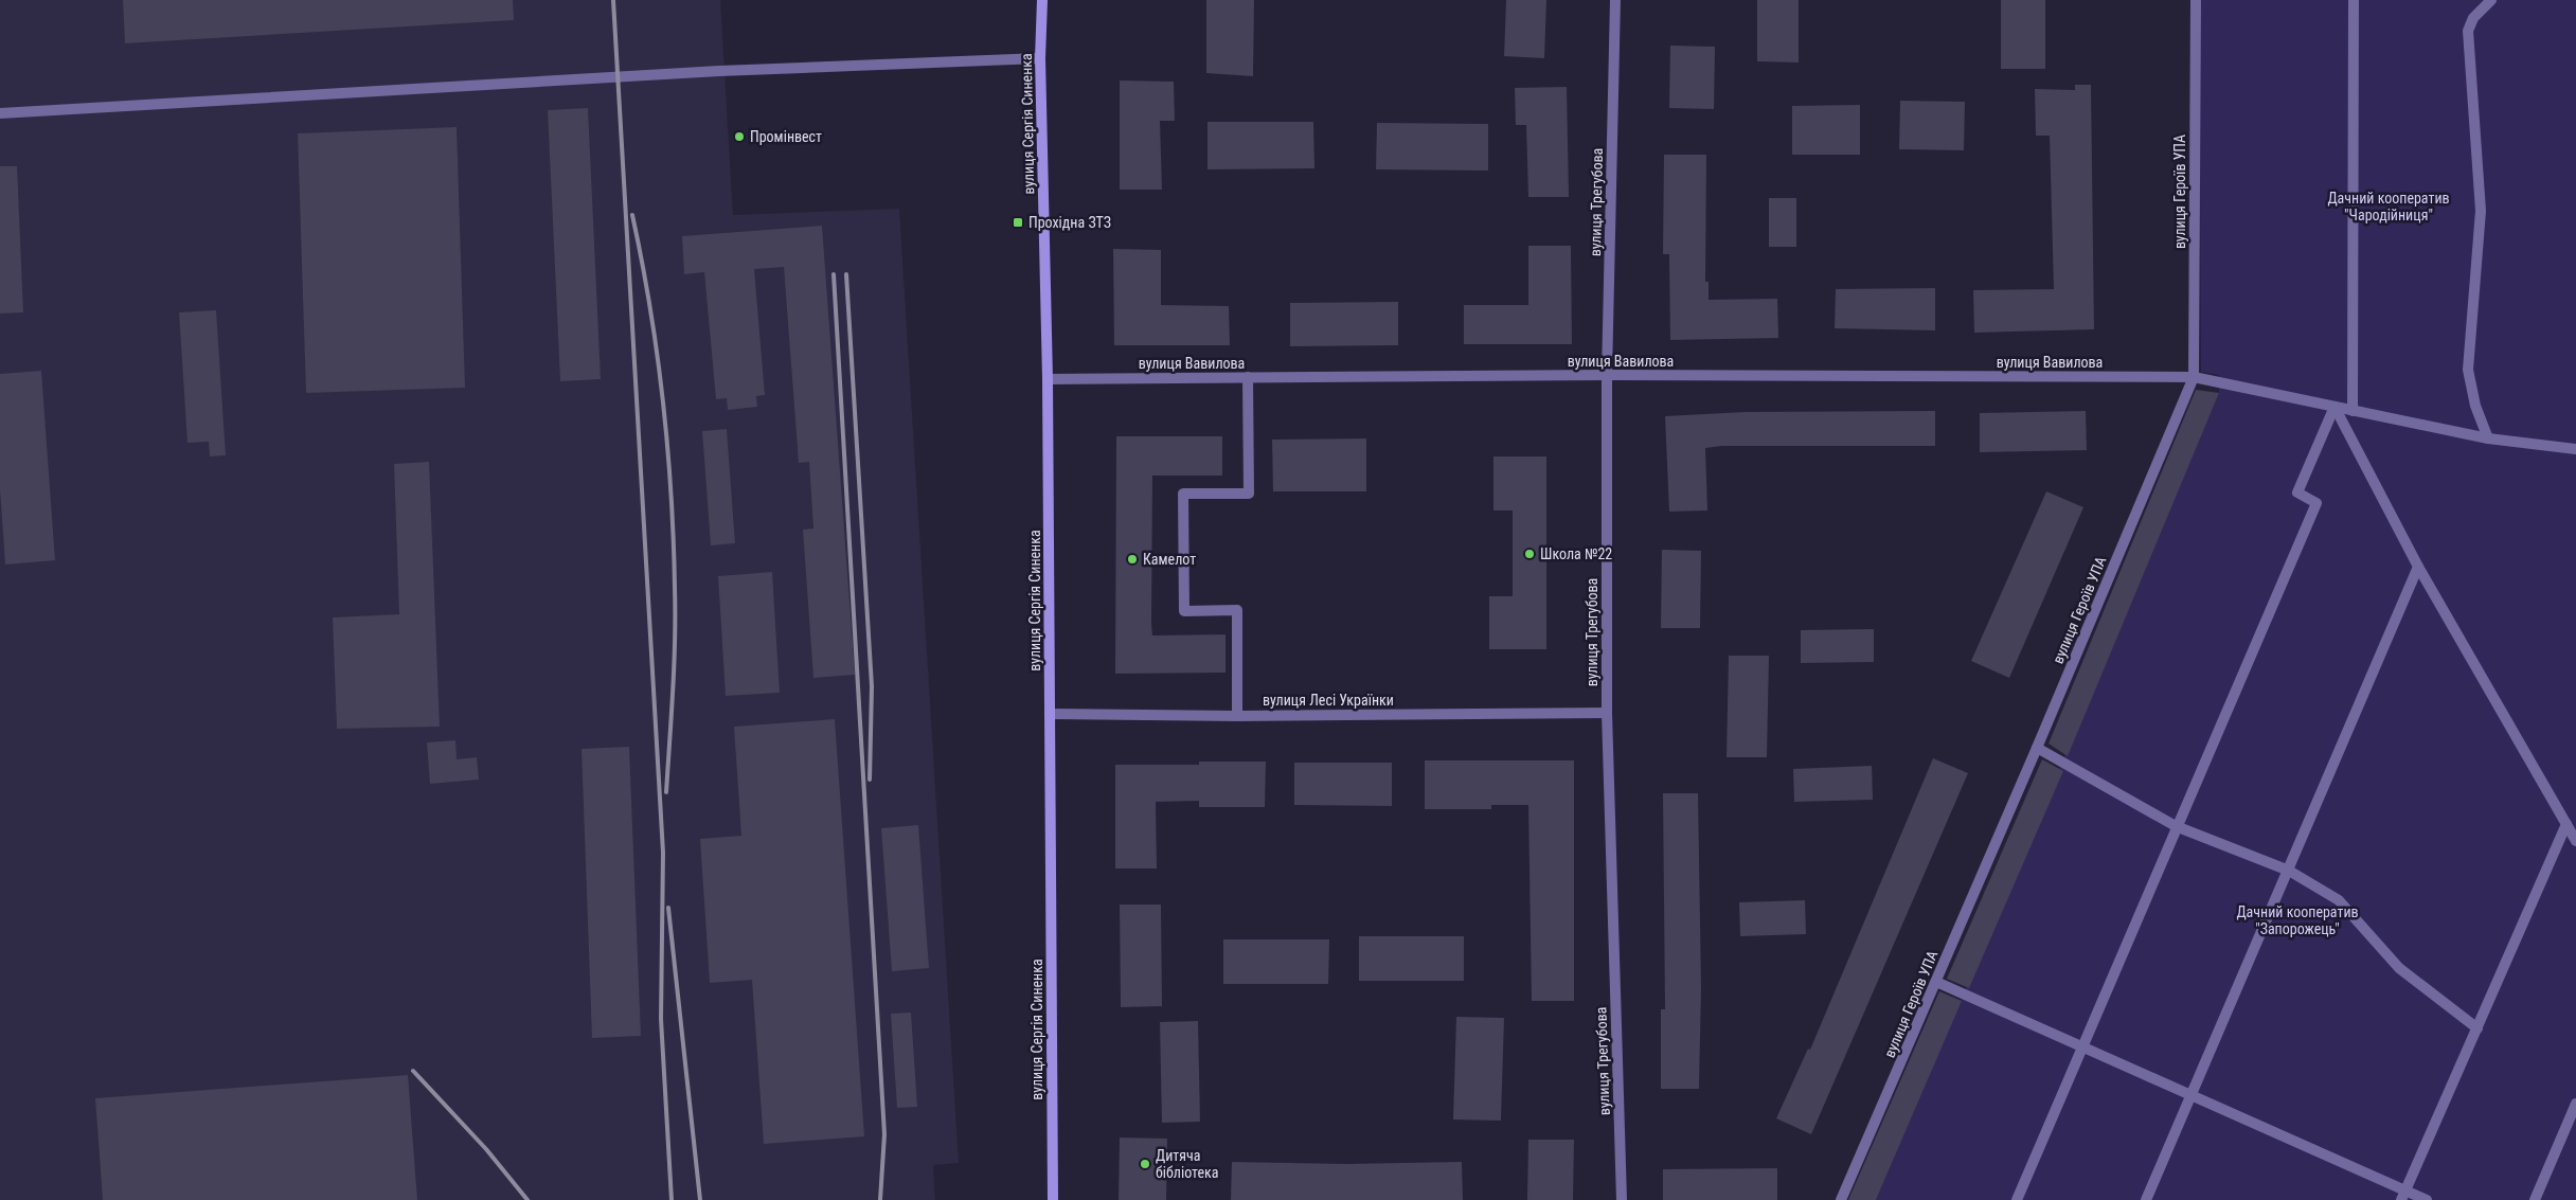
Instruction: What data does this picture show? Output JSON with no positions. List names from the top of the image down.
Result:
{
  "streets": {
    "street": [
      "вулиця Сергія Синенка",
      "вулиця Героїв УПА",
      "вулиця Трегубова",
      "вулиця Вавилова",
      "вулиця Лесі Українки"
    ]
  },
  "crossings": [
    ["вулиця Сергія Синенка", "вулиця Вавилова"],
    ["вулиця Сергія Синенка", "вулиця Лесі Українки"],
    ["вулиця Героїв УПА", "вулиця Вавилова"],
    ["вулиця Трегубова", "вулиця Вавилова"],
    ["вулиця Трегубова", "вулиця Лесі Українки"]
  ],
  "parks": ["Дачний кооператив \"Чародійниця\"", "Дачний кооператив \"Запорожець\""],
  "places": {
    "other": [
      "Промінвест",
      "Школа №22",
      "Камелот",
      "Дитяча бібліотека"
    ],
    "transit": ["Прохідна ЗТЗ"]
  }
}
